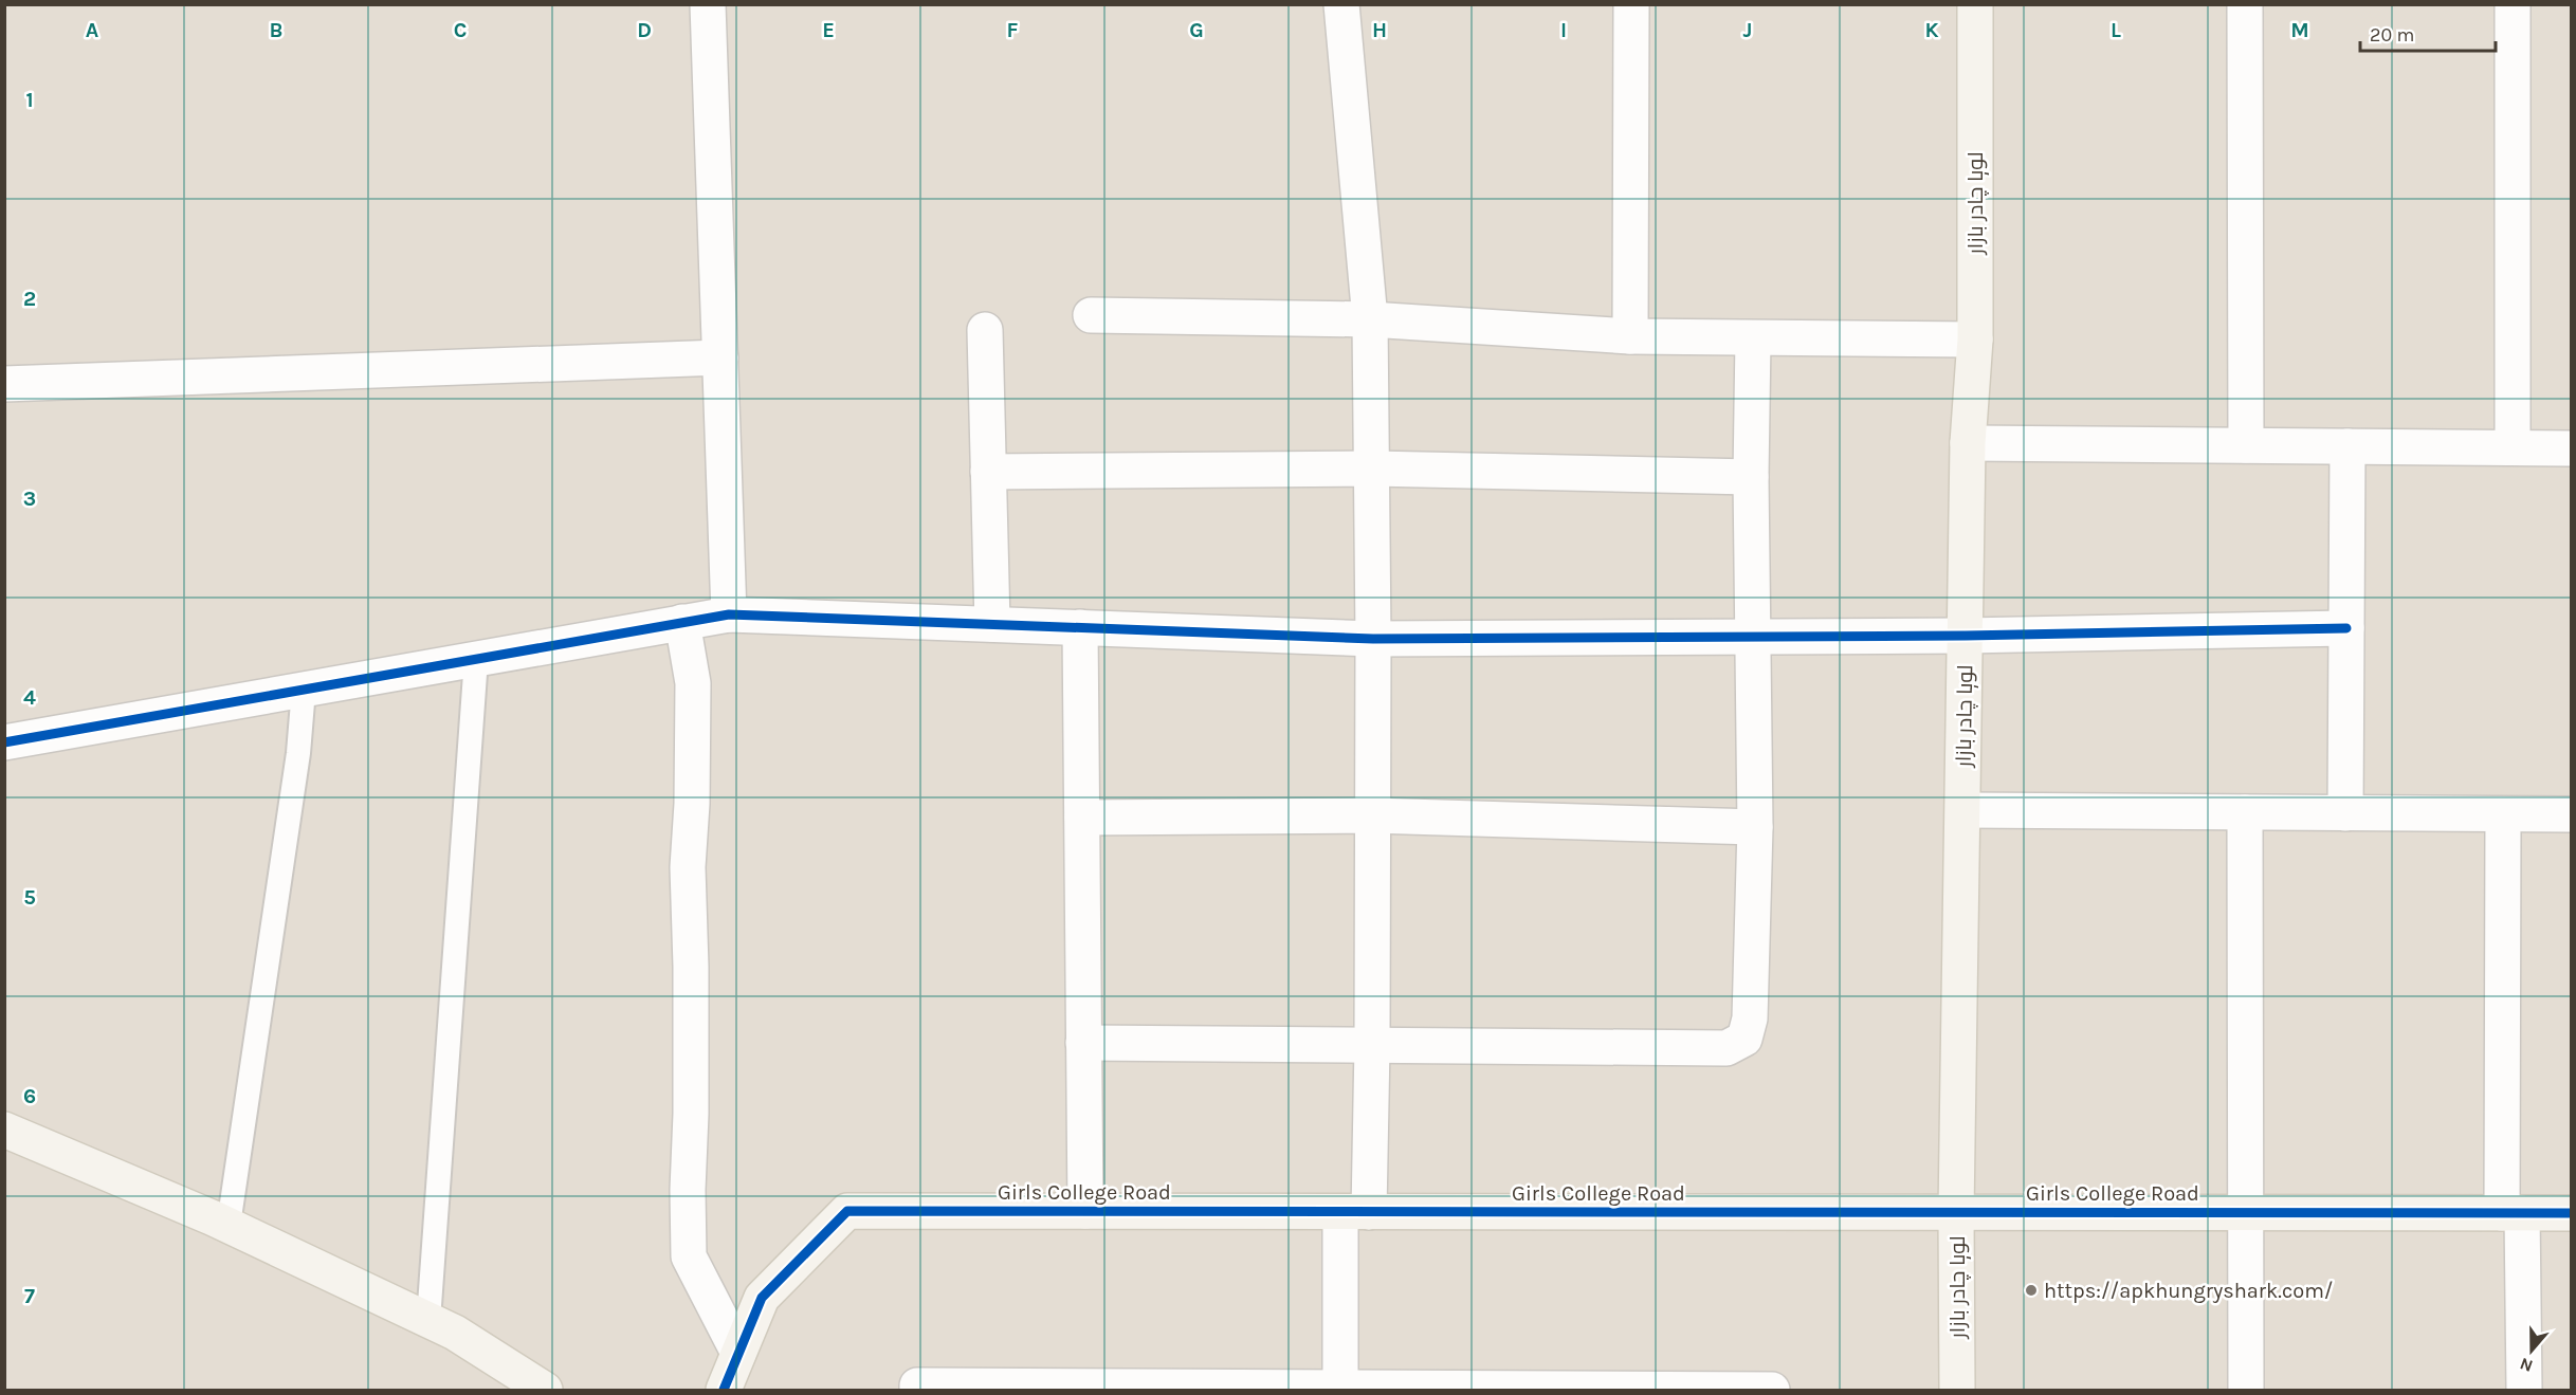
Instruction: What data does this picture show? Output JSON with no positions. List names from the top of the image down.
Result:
{
  "streets": {
    "street": ["لوہا چادر بازار", "Girls College Road"]
  },
  "crossings": [
    ["لوہا چادر بازار", "Girls College Road"]
  ],
  "places": ["https://apkhungryshark.com/"],
  "scale_bar": "20 m",
  "north": "bottom",
  "grid": {
    "columns": [
      "A",
      "B",
      "C",
      "D",
      "E",
      "F",
      "G",
      "H",
      "I",
      "J",
      "K",
      "L",
      "M"
    ],
    "rows": [
      "1",
      "2",
      "3",
      "4",
      "5",
      "6",
      "7"
    ]
  }
}
